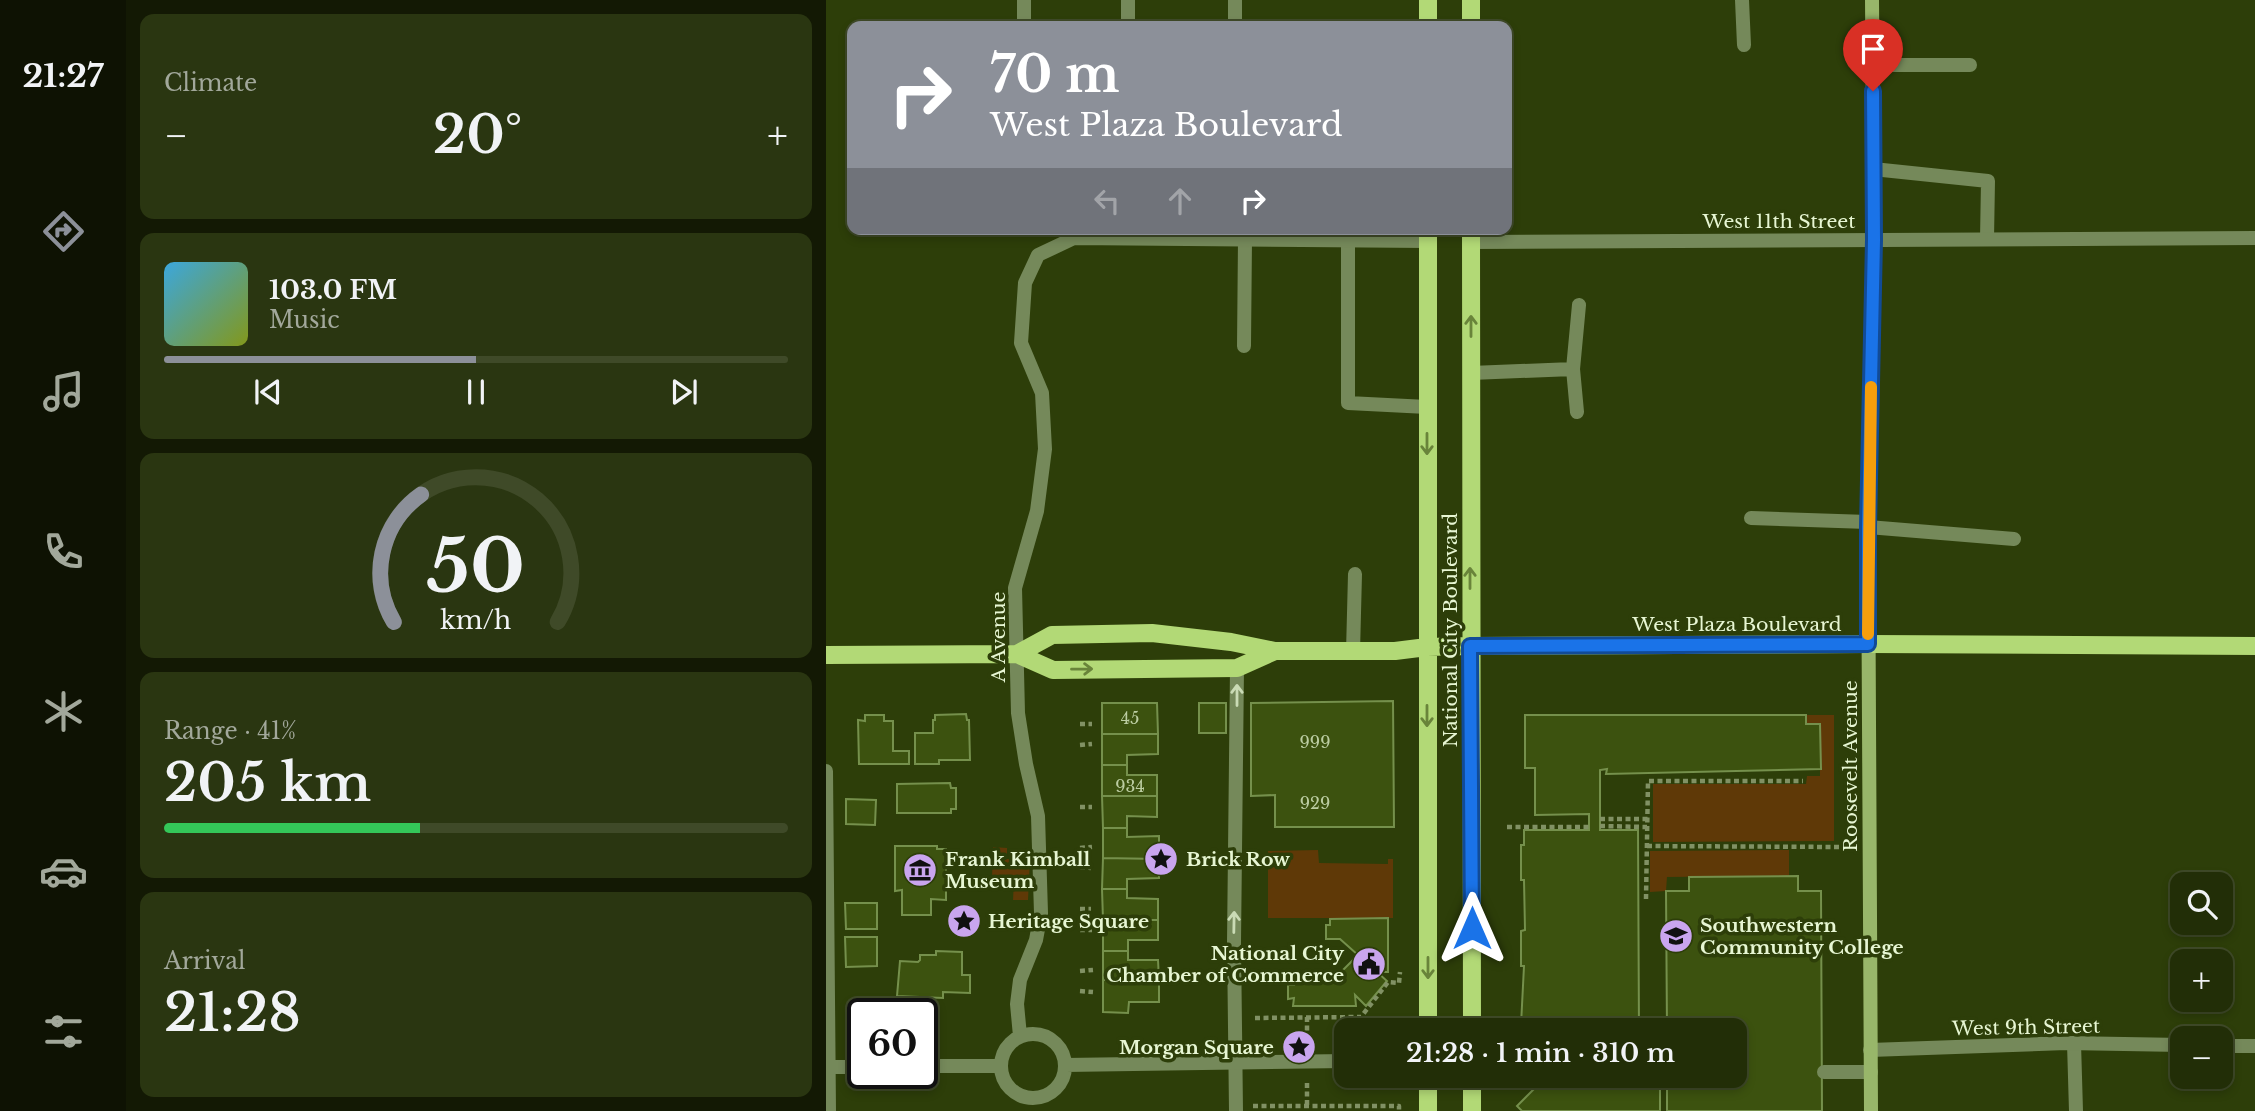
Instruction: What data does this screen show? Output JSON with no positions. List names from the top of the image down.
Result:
{
  "streets": {
    "main road": ["West Plaza Boulevard", "National City Boulevard"],
    "street": [
      "West 11th Street",
      "A Avenue",
      "Roosevelt Avenue",
      "West 9th Street"
    ]
  },
  "crossings": [
    ["West 11th Street", "National City Boulevard"],
    ["West 11th Street", "Roosevelt Avenue"],
    ["West Plaza Boulevard", "National City Boulevard"],
    ["West Plaza Boulevard", "Roosevelt Avenue"],
    ["Roosevelt Avenue", "West 9th Street"]
  ],
  "places": {
    "place": ["Brick Row", "Heritage Square", "Morgan Square"],
    "museum": ["Frank Kimball Museum"],
    "school or university": ["Southwestern Community College"],
    "public building": ["National City Chamber of Commerce"]
  },
  "house_numbers": [
    "45",
    "999",
    "934",
    "929"
  ],
  "page": {
    "tabs": "21:27",
    "tile": [
      "Climate",
      ["Range · 41%", "205 km"],
      ["Arrival", "21:28"]
    ],
    "turn": ["70 m", "West Plaza Boulevard"],
    "heat": ["−", "20°", "+"],
    "song": ["103.0 FM", "Music"],
    "map_buttons": ["+", "−"],
    "limit": "60",
    "trip": "21:28 · 1 min · 310 m",
    "gauge": ["50", "km/h"]
  }
}
